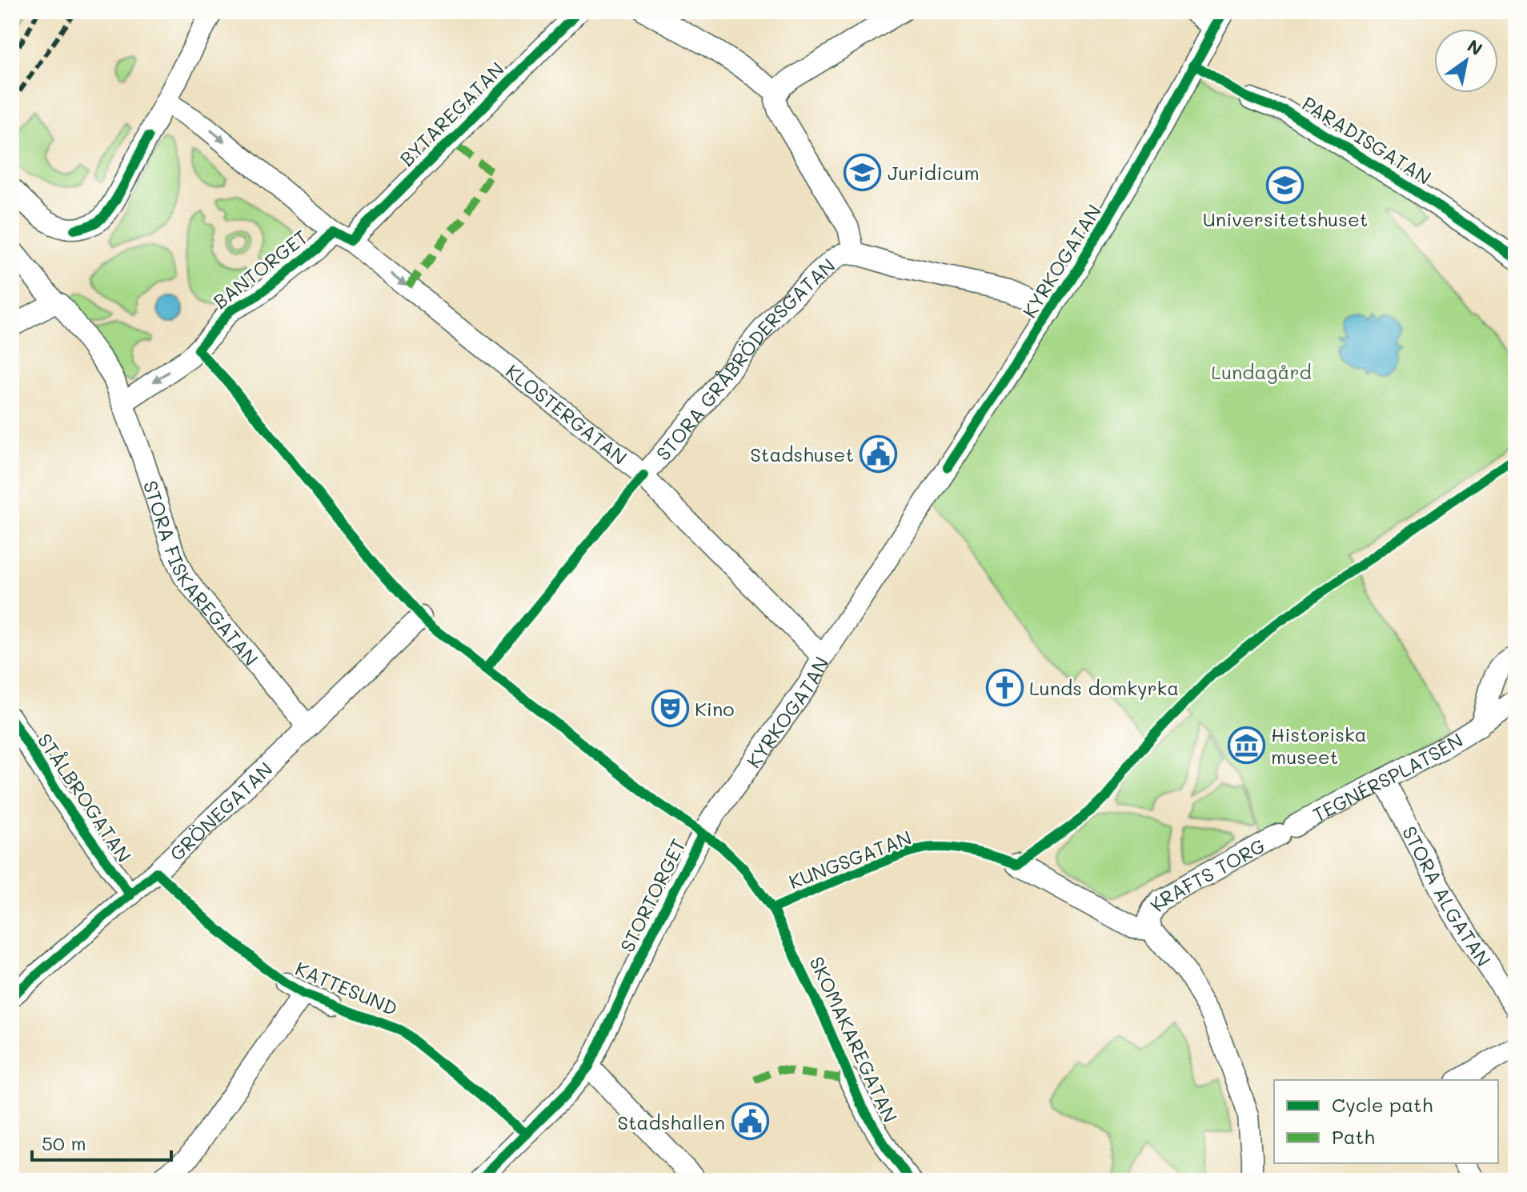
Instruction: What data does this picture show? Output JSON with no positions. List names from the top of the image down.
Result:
{
  "streets": {
    "street": [
      "BYTAREGATAN",
      "PARADISGATAN",
      "KYRKOGATAN",
      "BANTORGET",
      "STORA GRÅBRÖDERSGATAN",
      "KLOSTERGATAN",
      "STORA FISKAREGATAN",
      "TEGNÉRSPLATSEN",
      "STÅLBROGATAN",
      "GRÖNEGATAN",
      "KRAFTS TORG",
      "STORTORGET",
      "STORA ALGATAN",
      "KATTESUND",
      "SKOMAKAREGATAN"
    ],
    "cycle path": ["KUNGSGATAN"]
  },
  "crossings": [
    ["BYTAREGATAN", "BANTORGET"],
    ["BYTAREGATAN", "KLOSTERGATAN"],
    ["KYRKOGATAN", "KLOSTERGATAN"],
    ["KYRKOGATAN", "STORTORGET"],
    ["BANTORGET", "KLOSTERGATAN"],
    ["BANTORGET", "STORA FISKAREGATAN"],
    ["STORA GRÅBRÖDERSGATAN", "KLOSTERGATAN"],
    ["STORA FISKAREGATAN", "GRÖNEGATAN"],
    ["TEGNÉRSPLATSEN", "KRAFTS TORG"],
    ["TEGNÉRSPLATSEN", "STORA ALGATAN"],
    ["STÅLBROGATAN", "GRÖNEGATAN"]
  ],
  "one_way": ["KLOSTERGATAN"],
  "parks": ["Lundagård"],
  "places": {
    "school or university": ["Juridicum", "Universitetshuset"],
    "public building": ["Stadshuset", "Stadshallen"],
    "church": ["Lunds domkyrka"],
    "theatre": ["Kino"],
    "museum": ["Historiska museet"]
  },
  "legend": ["Cycle path", "Path"],
  "scale_bar": "50 m",
  "north": "top right"
}
